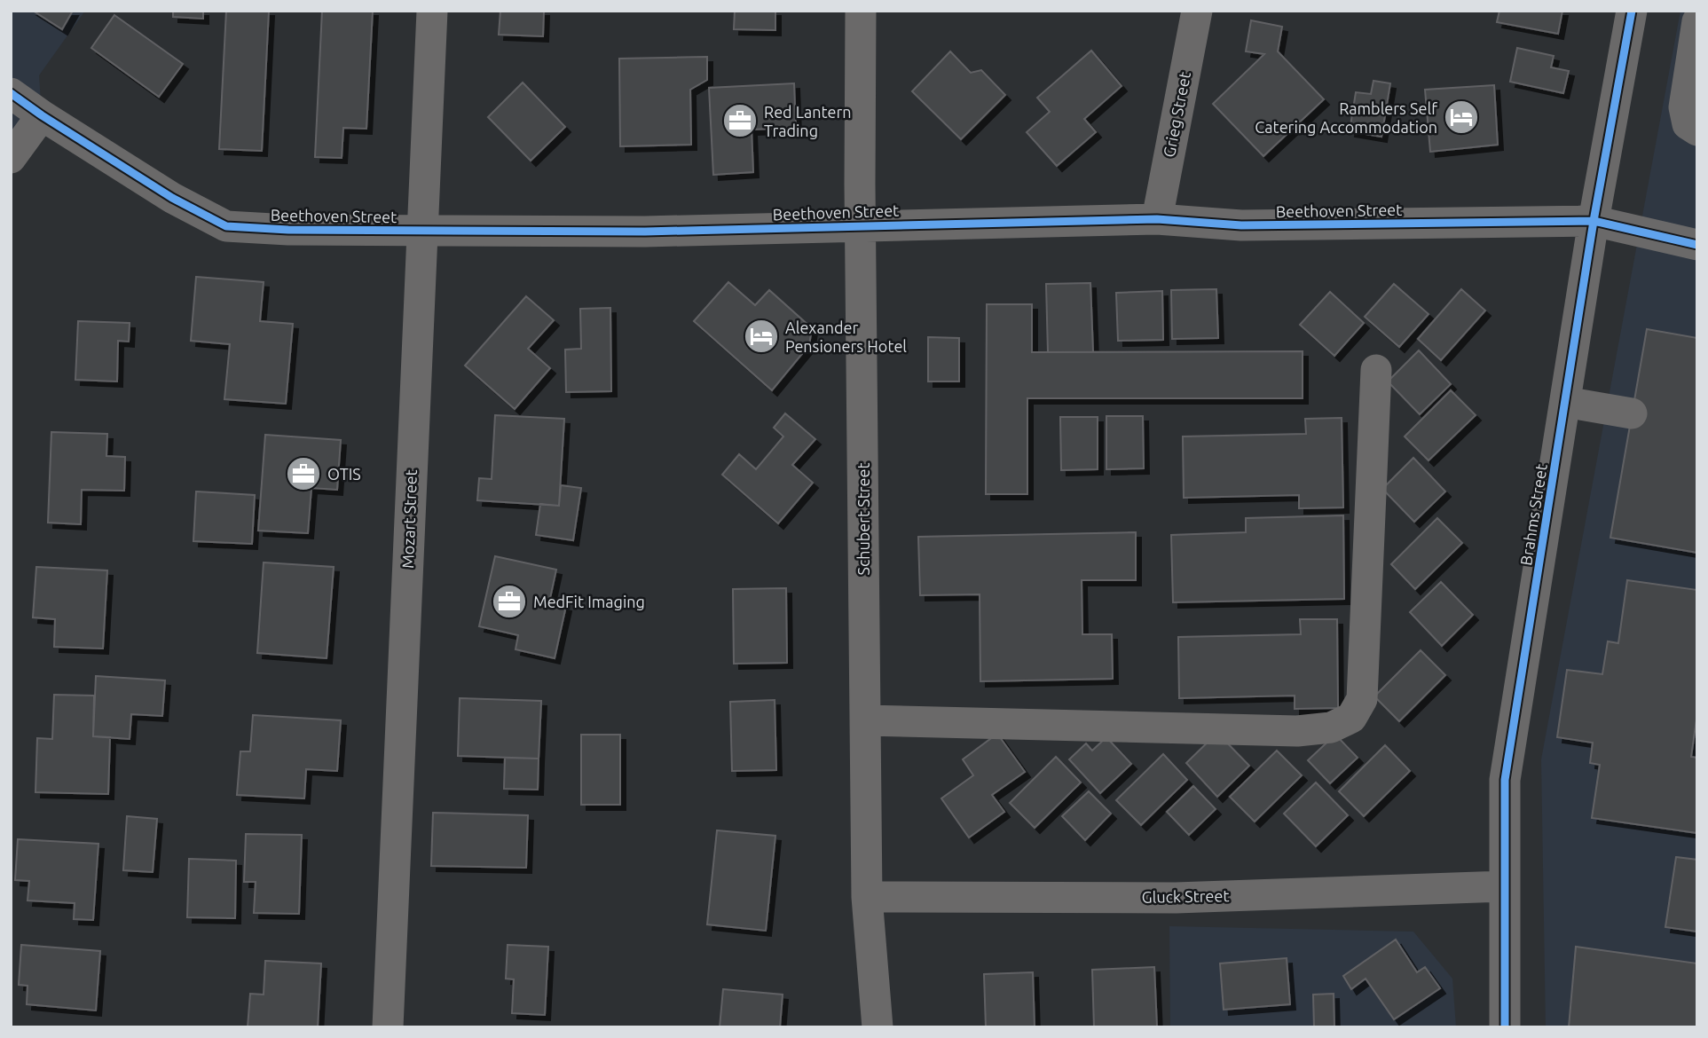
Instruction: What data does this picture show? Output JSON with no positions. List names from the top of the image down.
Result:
{
  "streets": {
    "street": [
      "Grieg Street",
      "Beethoven Street",
      "Brahms Street",
      "Mozart Street",
      "Schubert Street",
      "Gluck Street"
    ]
  },
  "crossings": [
    ["Grieg Street", "Beethoven Street"],
    ["Beethoven Street", "Brahms Street"],
    ["Beethoven Street", "Mozart Street"],
    ["Beethoven Street", "Schubert Street"],
    ["Brahms Street", "Gluck Street"],
    ["Schubert Street", "Gluck Street"]
  ],
  "places": {
    "hotel": ["Ramblers Self Catering Accommodation", "Alexander Pensioners Hotel"],
    "office": ["Red Lantern Trading", "OTIS", "MedFit Imaging"]
  }
}
